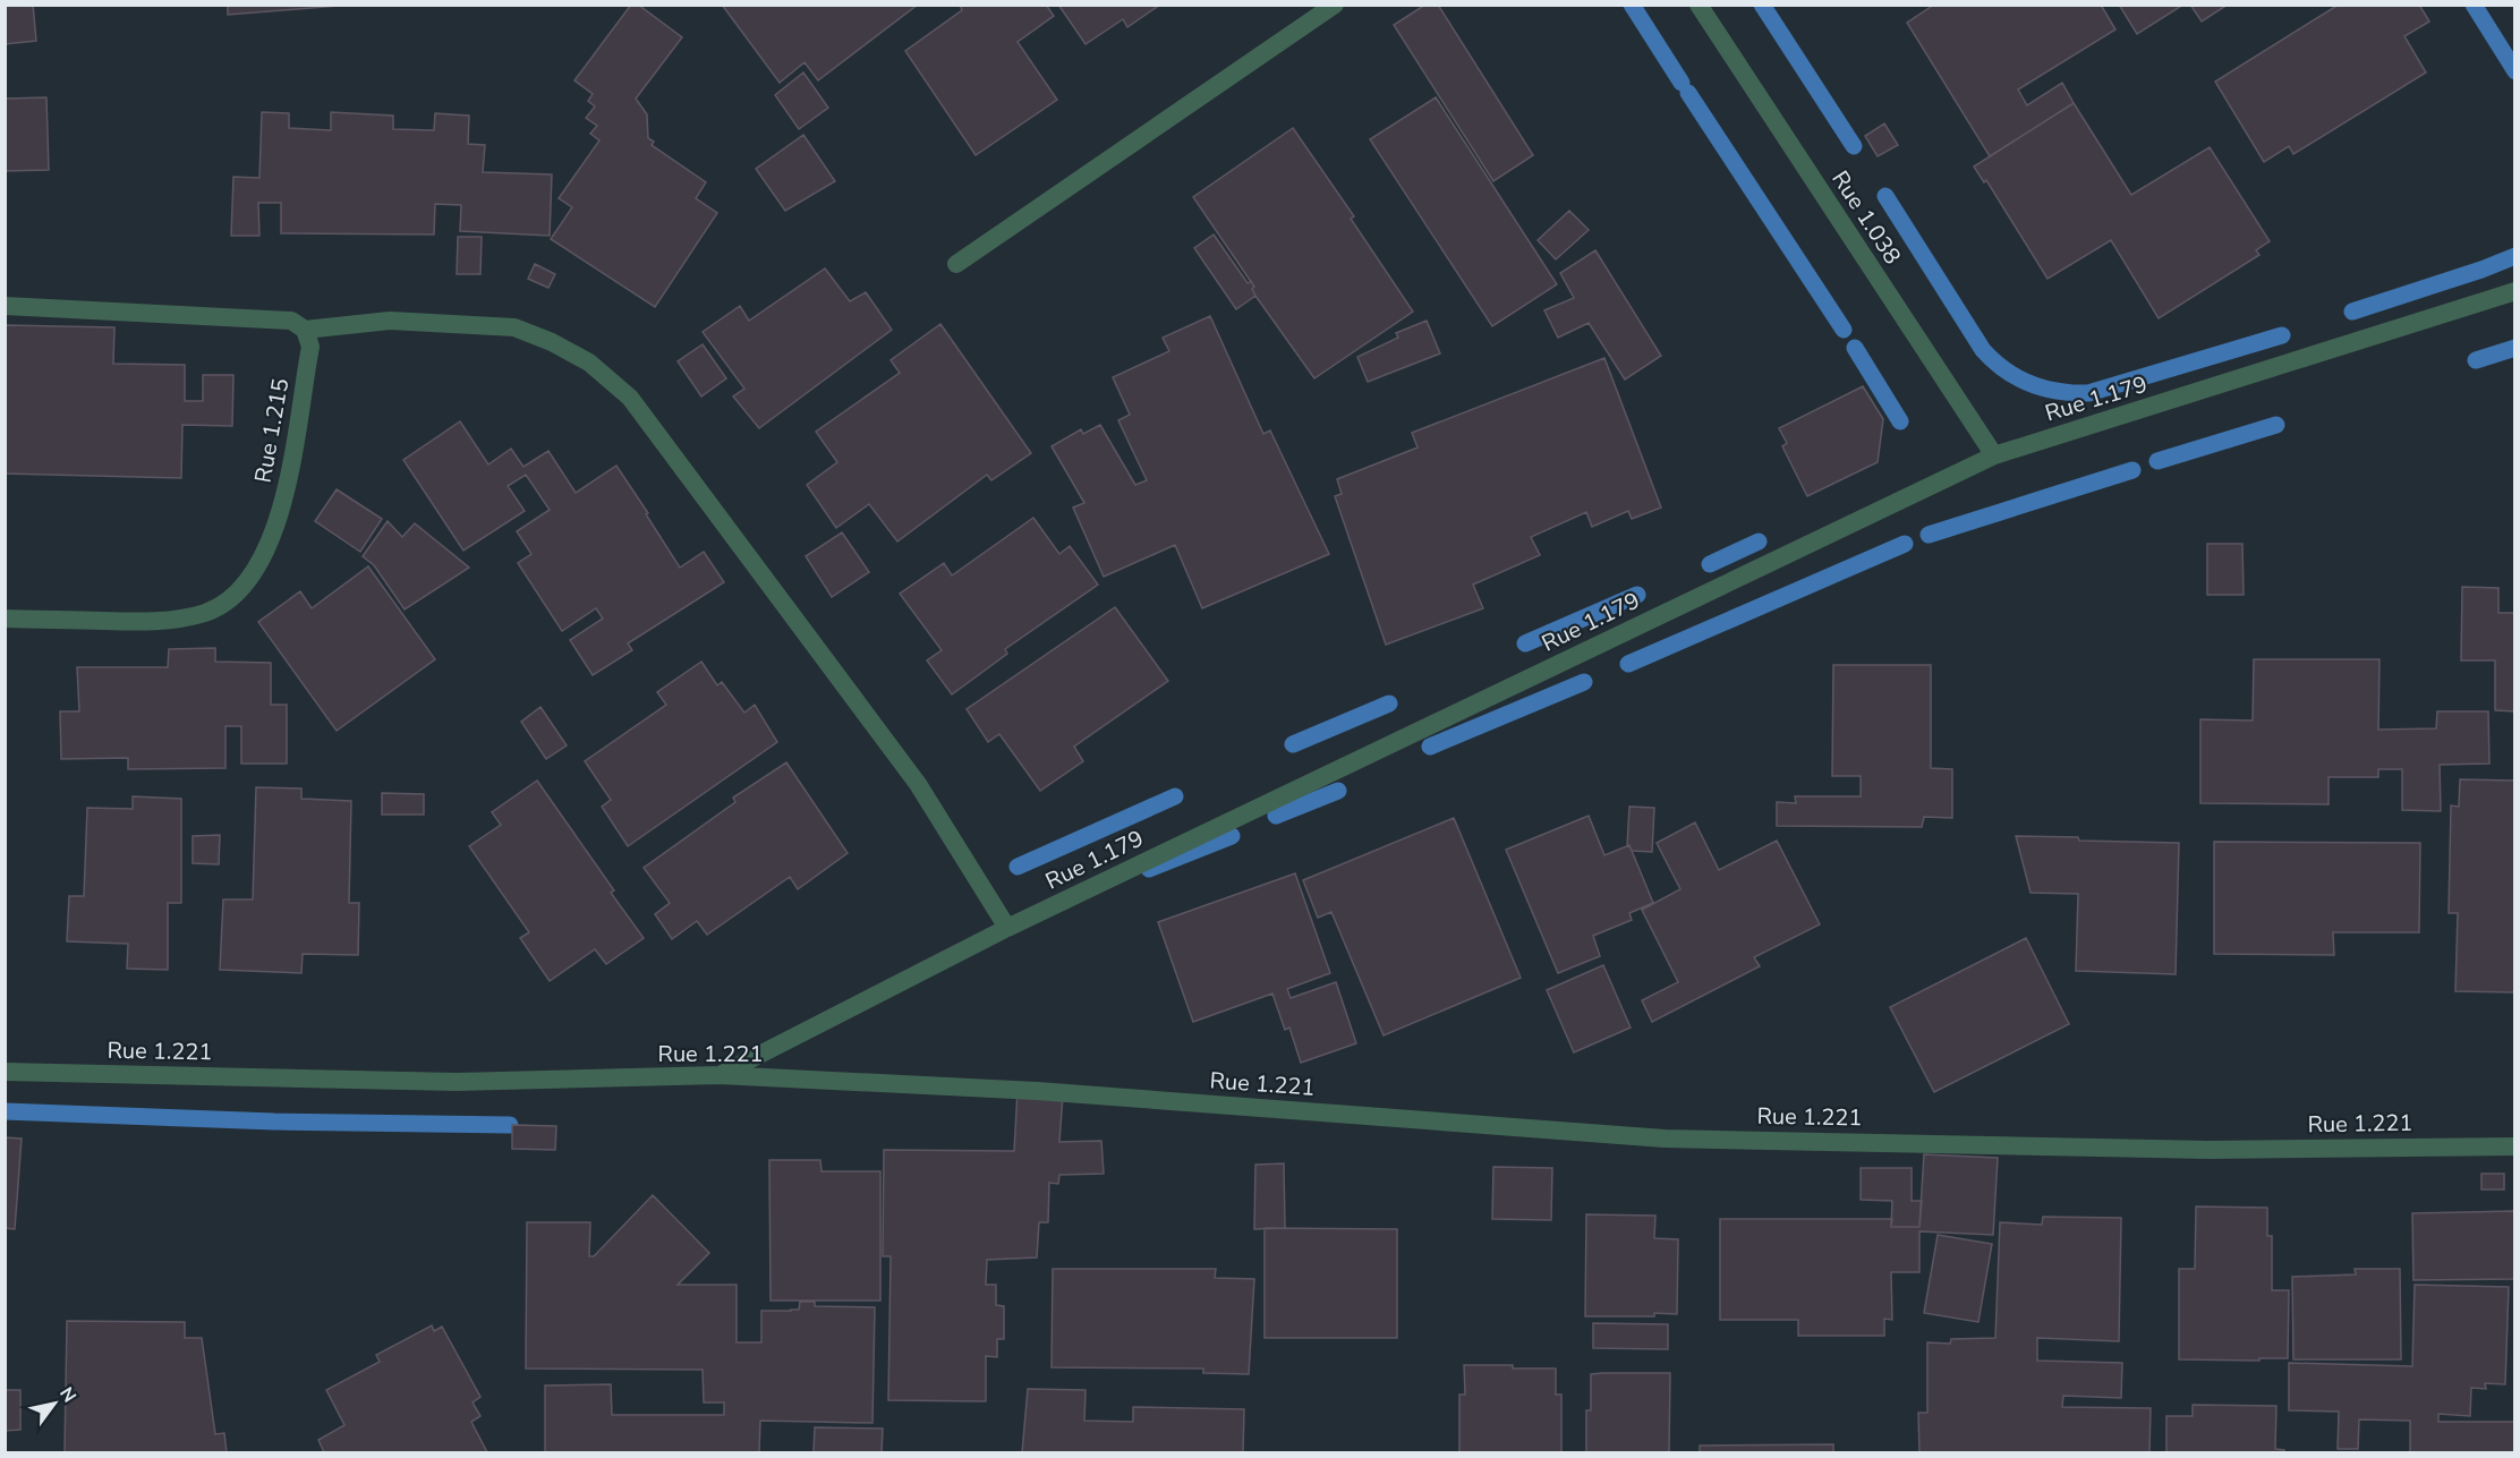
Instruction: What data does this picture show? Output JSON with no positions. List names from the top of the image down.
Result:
{
  "streets": {
    "street": [
      "Rue 1.038",
      "Rue 1.179",
      "Rue 1.215",
      "Rue 1.221"
    ]
  },
  "crossings": [
    ["Rue 1.038", "Rue 1.179"],
    ["Rue 1.179", "Rue 1.221"]
  ],
  "north": "top right"
}
